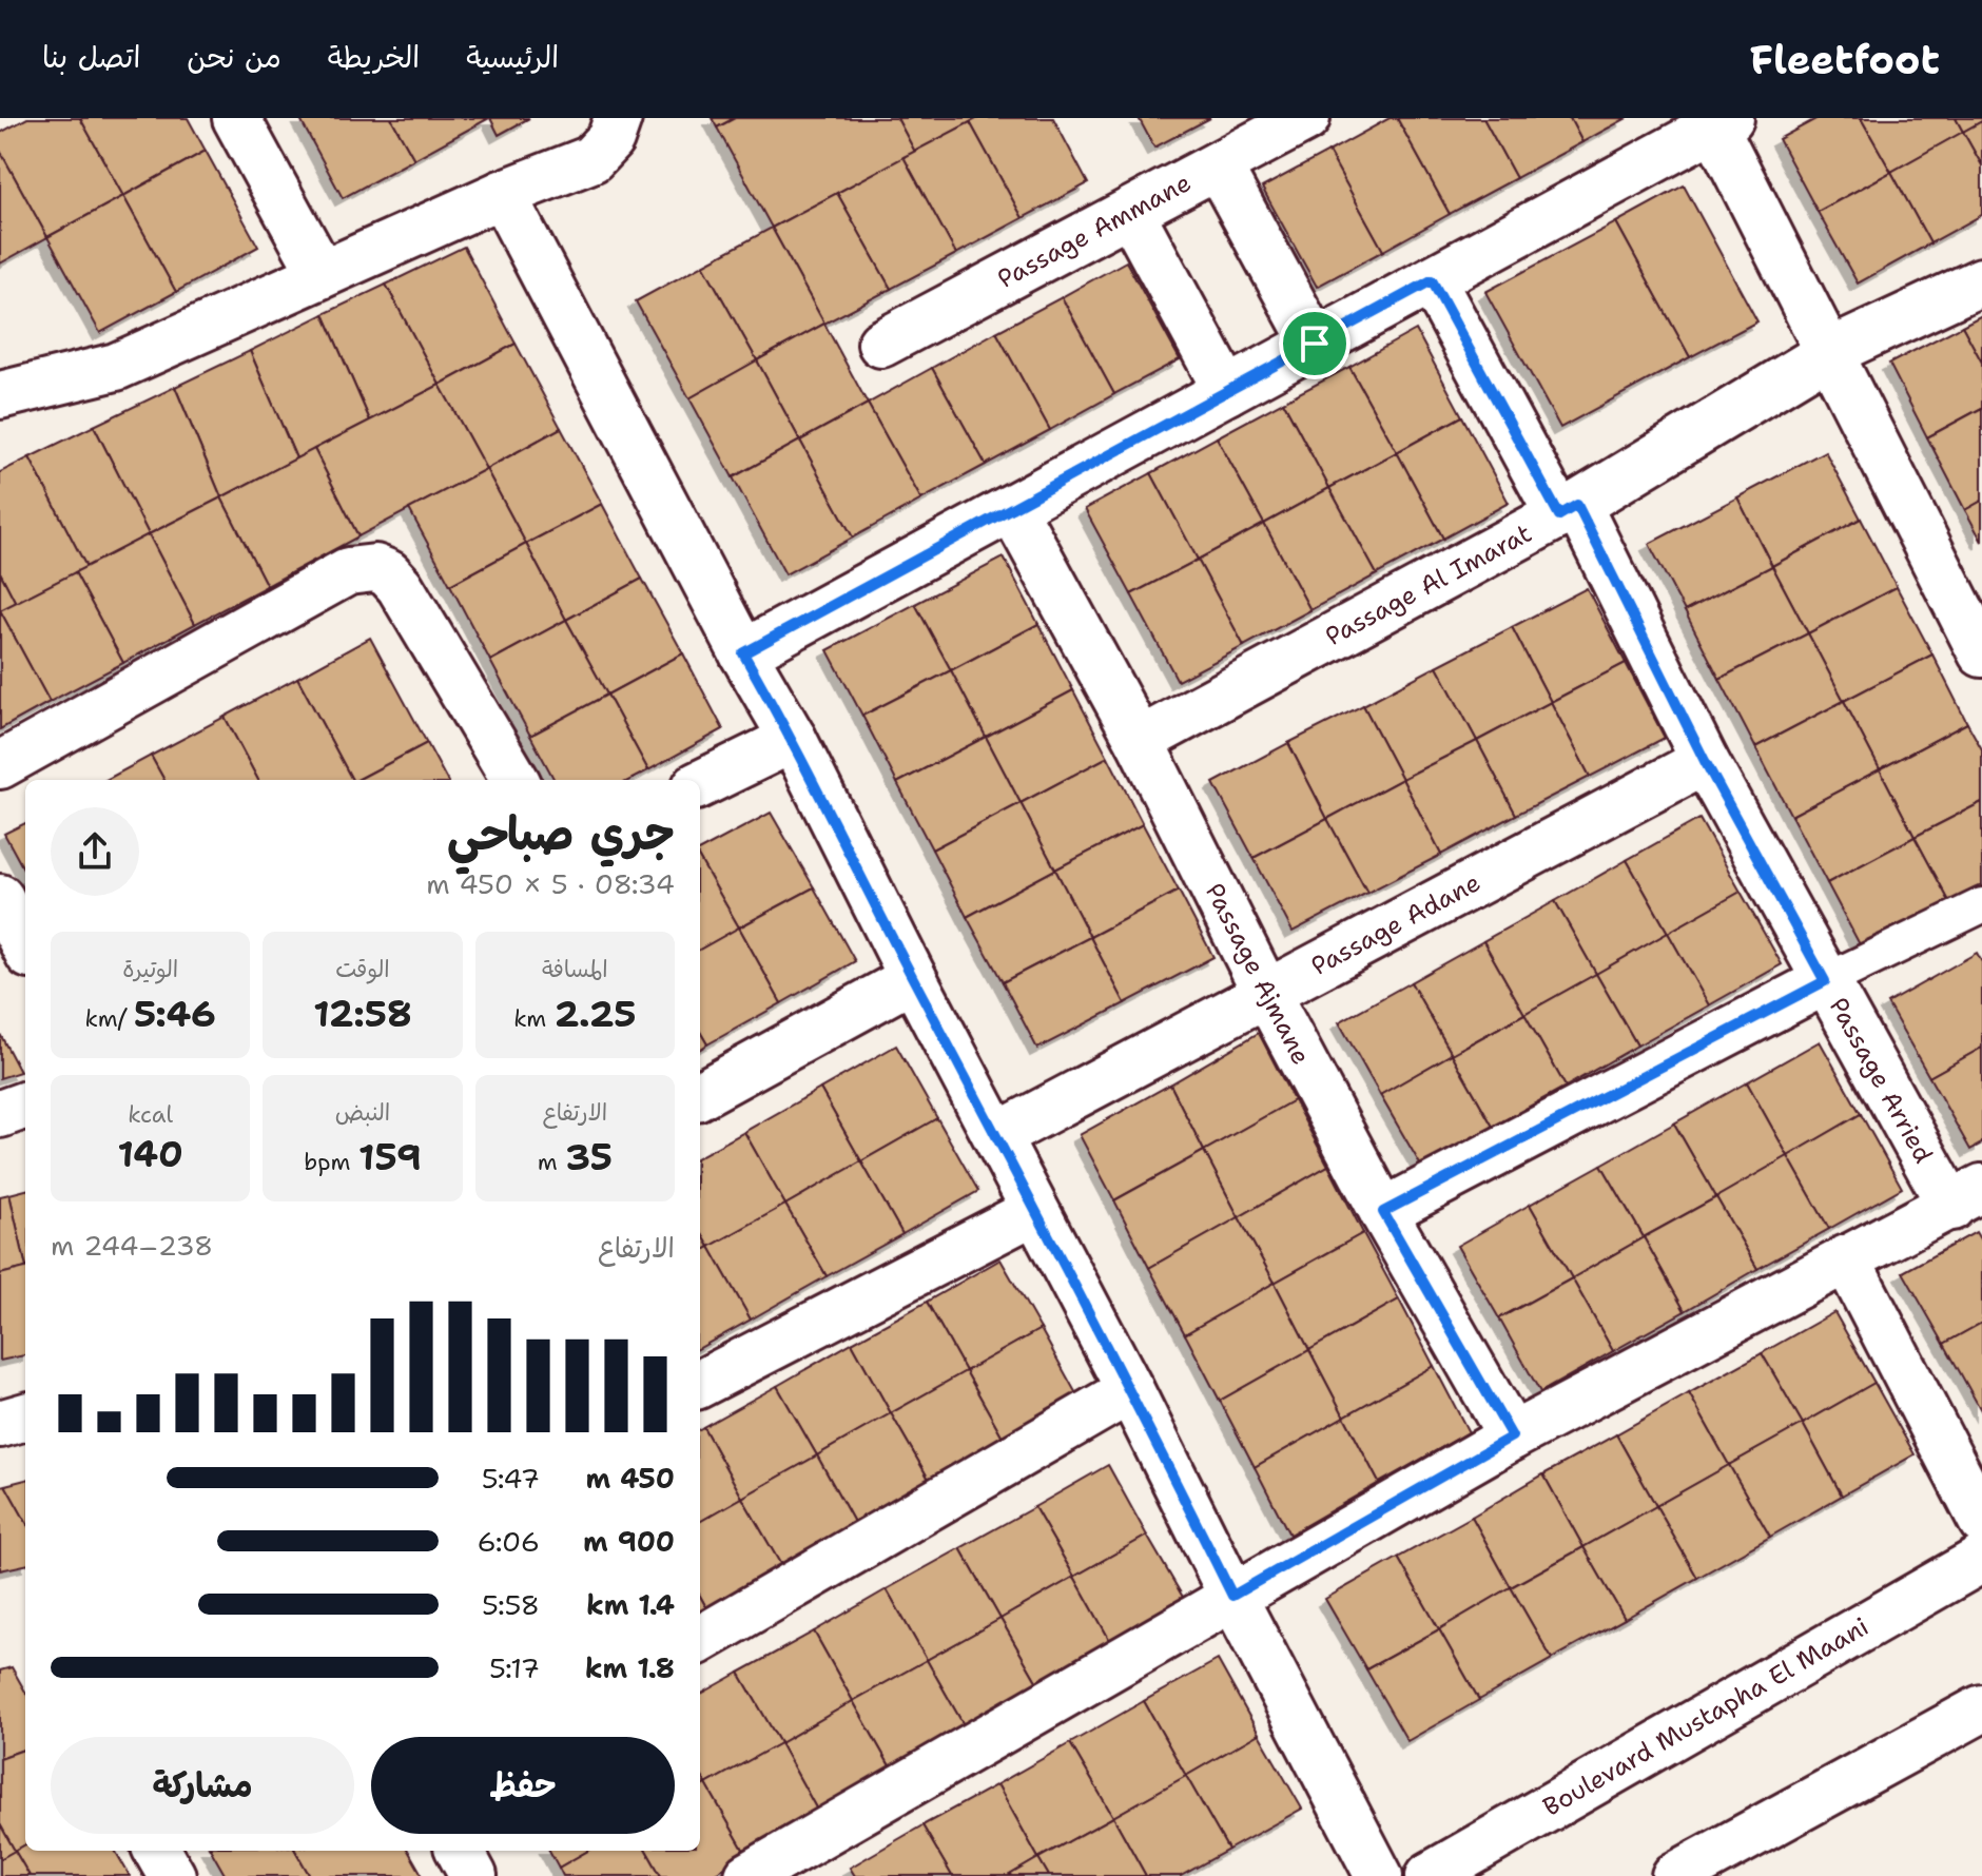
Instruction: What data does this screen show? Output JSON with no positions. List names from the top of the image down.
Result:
{
  "streets": {
    "street": [
      "Passage Ammane",
      "Passage Al Imarat",
      "Passage Adane",
      "Passage Ajmane",
      "Passage Arried",
      "Boulevard Mustapha El Maani"
    ]
  },
  "crossings": [
    ["Passage Al Imarat", "Passage Ajmane"],
    ["Passage Al Imarat", "Passage Arried"],
    ["Passage Adane", "Passage Ajmane"],
    ["Passage Adane", "Passage Arried"]
  ],
  "page": {
    "header": "Fleetfoot",
    "nav": [
      "الرئيسية",
      "الخريطة",
      "من نحن",
      "اتصل بنا"
    ],
    "heading": ["جري صباحي", "08:34 · 5 × 450 m"],
    "stats": [
      ["المسافة", "2.25 km"],
      ["الوقت", "12:58"],
      ["الوتيرة", "5:46 /km"],
      ["الارتفاع", "35 m"],
      ["النبض", "159 bpm"],
      ["kcal", "140"]
    ],
    "chart": ["الارتفاع", "238–244 m"],
    "list": [
      {
        "name": "450 m",
        "note": "5:47"
      },
      {
        "name": "900 m",
        "note": "6:06"
      },
      {
        "name": "1.4 km",
        "note": "5:58"
      },
      {
        "name": "1.8 km",
        "note": "5:17"
      }
    ],
    "buttons": ["حفظ", "مشاركة"]
  }
}
